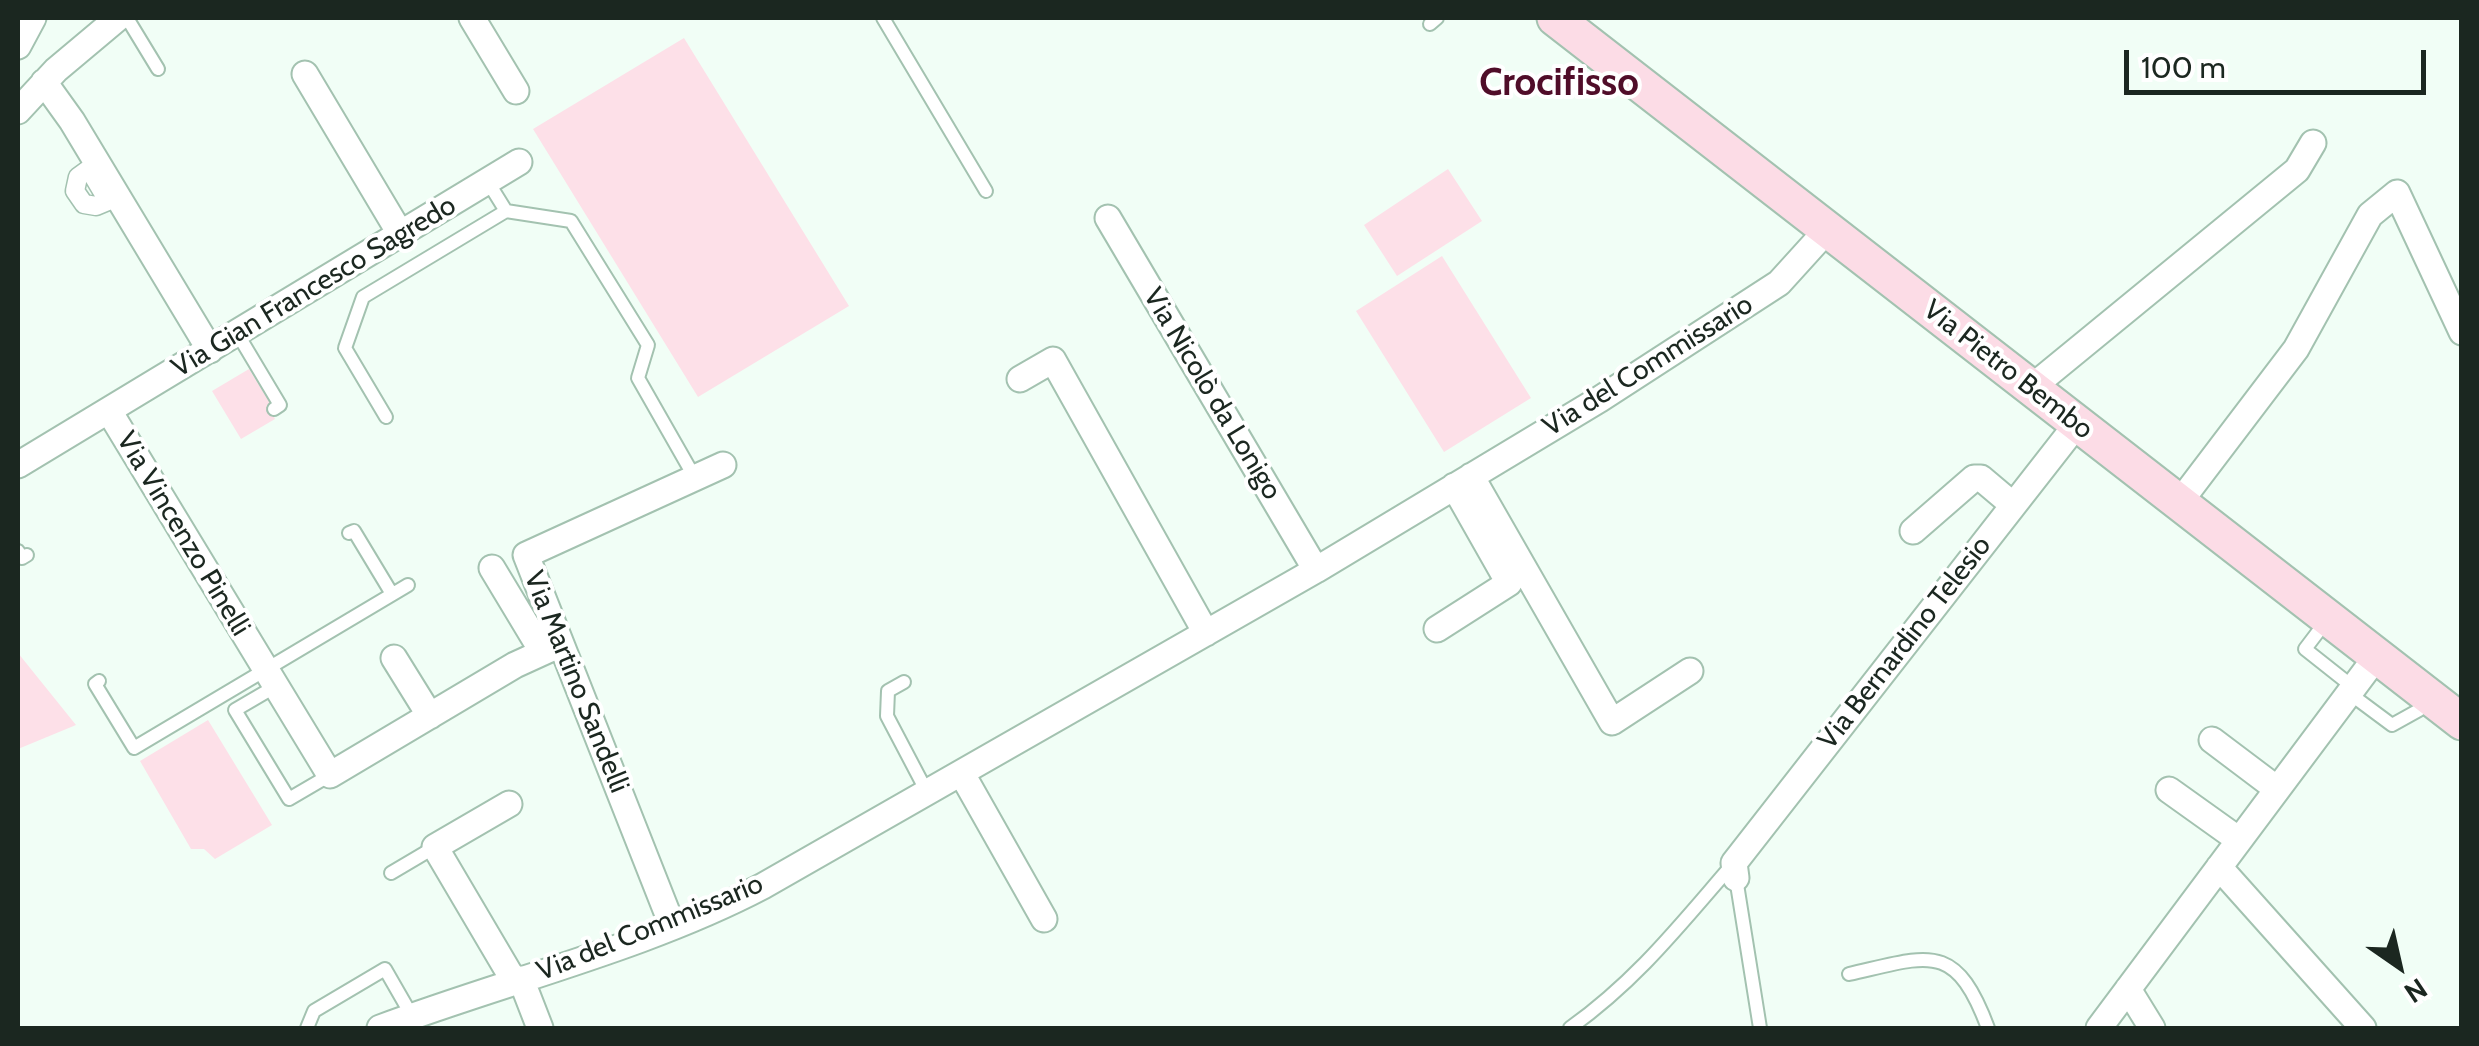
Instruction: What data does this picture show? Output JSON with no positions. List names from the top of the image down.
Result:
{
  "streets": {
    "main road": ["Via Pietro Bembo"],
    "street": [
      "Via Gian Francesco Sagredo",
      "Via del Commissario",
      "Via Nicolò da Lonigo",
      "Via Vincenzo Pinelli",
      "Via Bernardino Telesio",
      "Via Martino Sandelli"
    ]
  },
  "crossings": [
    ["Via Gian Francesco Sagredo", "Via Vincenzo Pinelli"],
    ["Via del Commissario", "Via Pietro Bembo"],
    ["Via del Commissario", "Via Nicolò da Lonigo"],
    ["Via del Commissario", "Via Martino Sandelli"],
    ["Via Pietro Bembo", "Via Bernardino Telesio"]
  ],
  "districts": ["Crocifisso"],
  "scale_bar": "100 m",
  "north": "bottom right"
}
